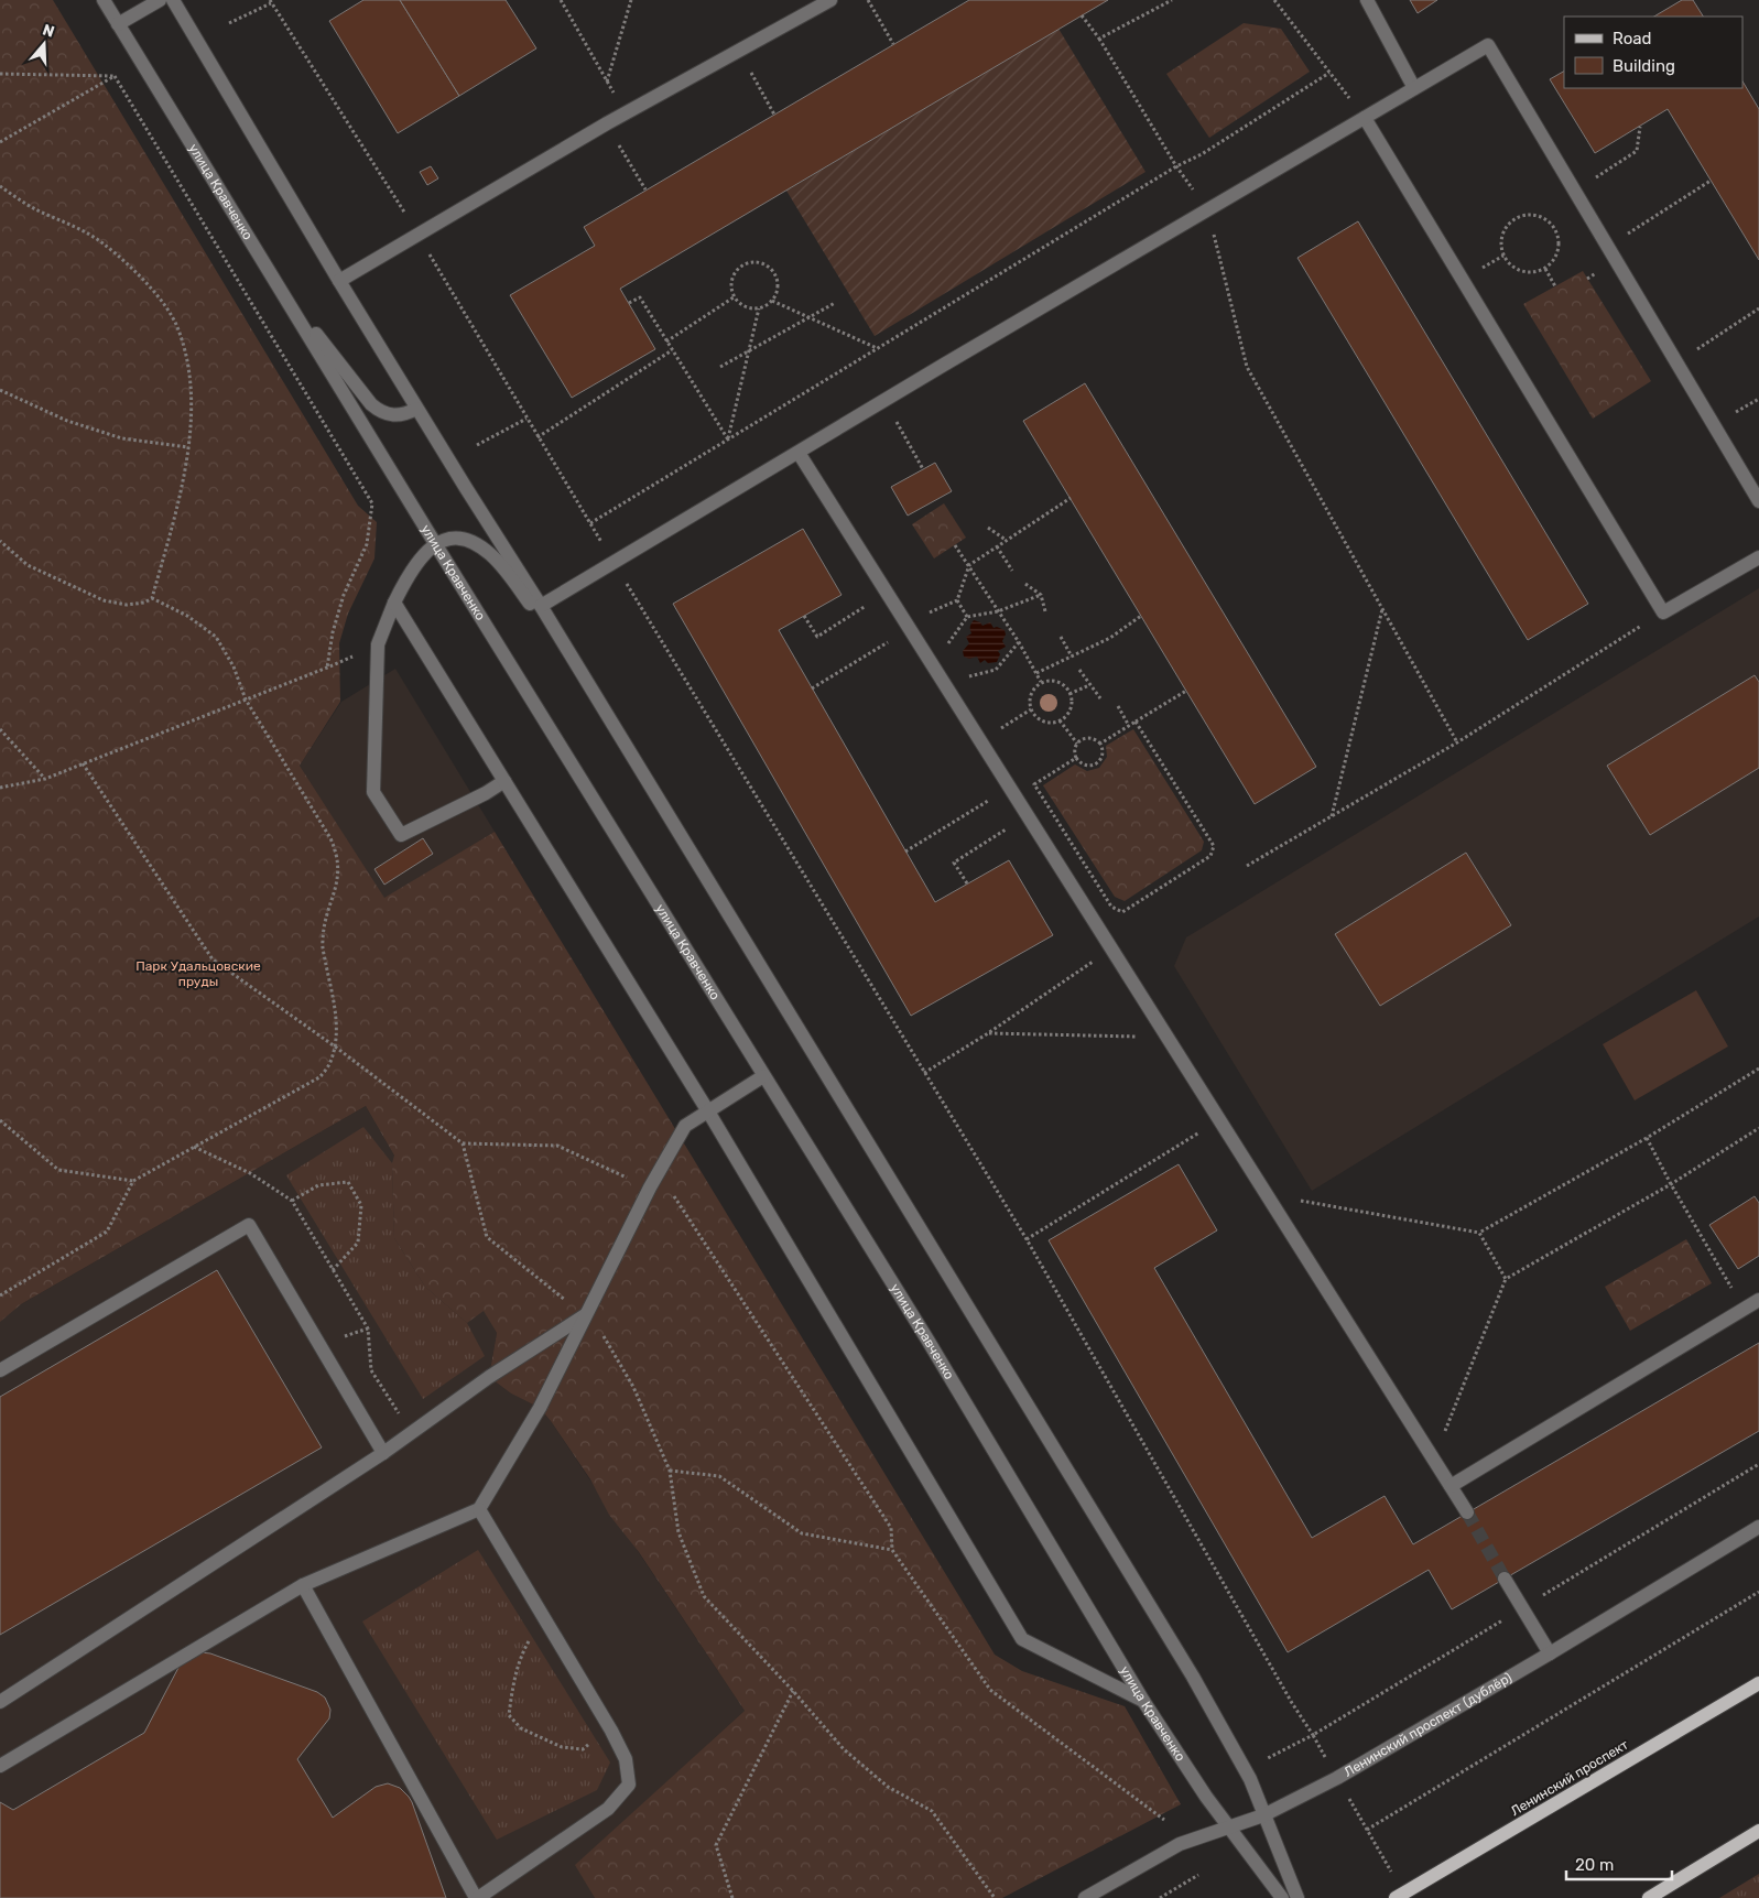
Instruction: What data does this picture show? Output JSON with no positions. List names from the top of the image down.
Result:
{
  "streets": {
    "main road": ["Ленинский проспект"],
    "street": ["улица Кравченко", "Ленинский проспект (дублёр)"]
  },
  "crossings": [
    ["улица Кравченко", "Ленинский проспект (дублёр)"]
  ],
  "parks": ["Парк Удальцовские пруды"],
  "legend": ["Road", "Building"],
  "scale_bar": "20 m",
  "north": "top"
}
